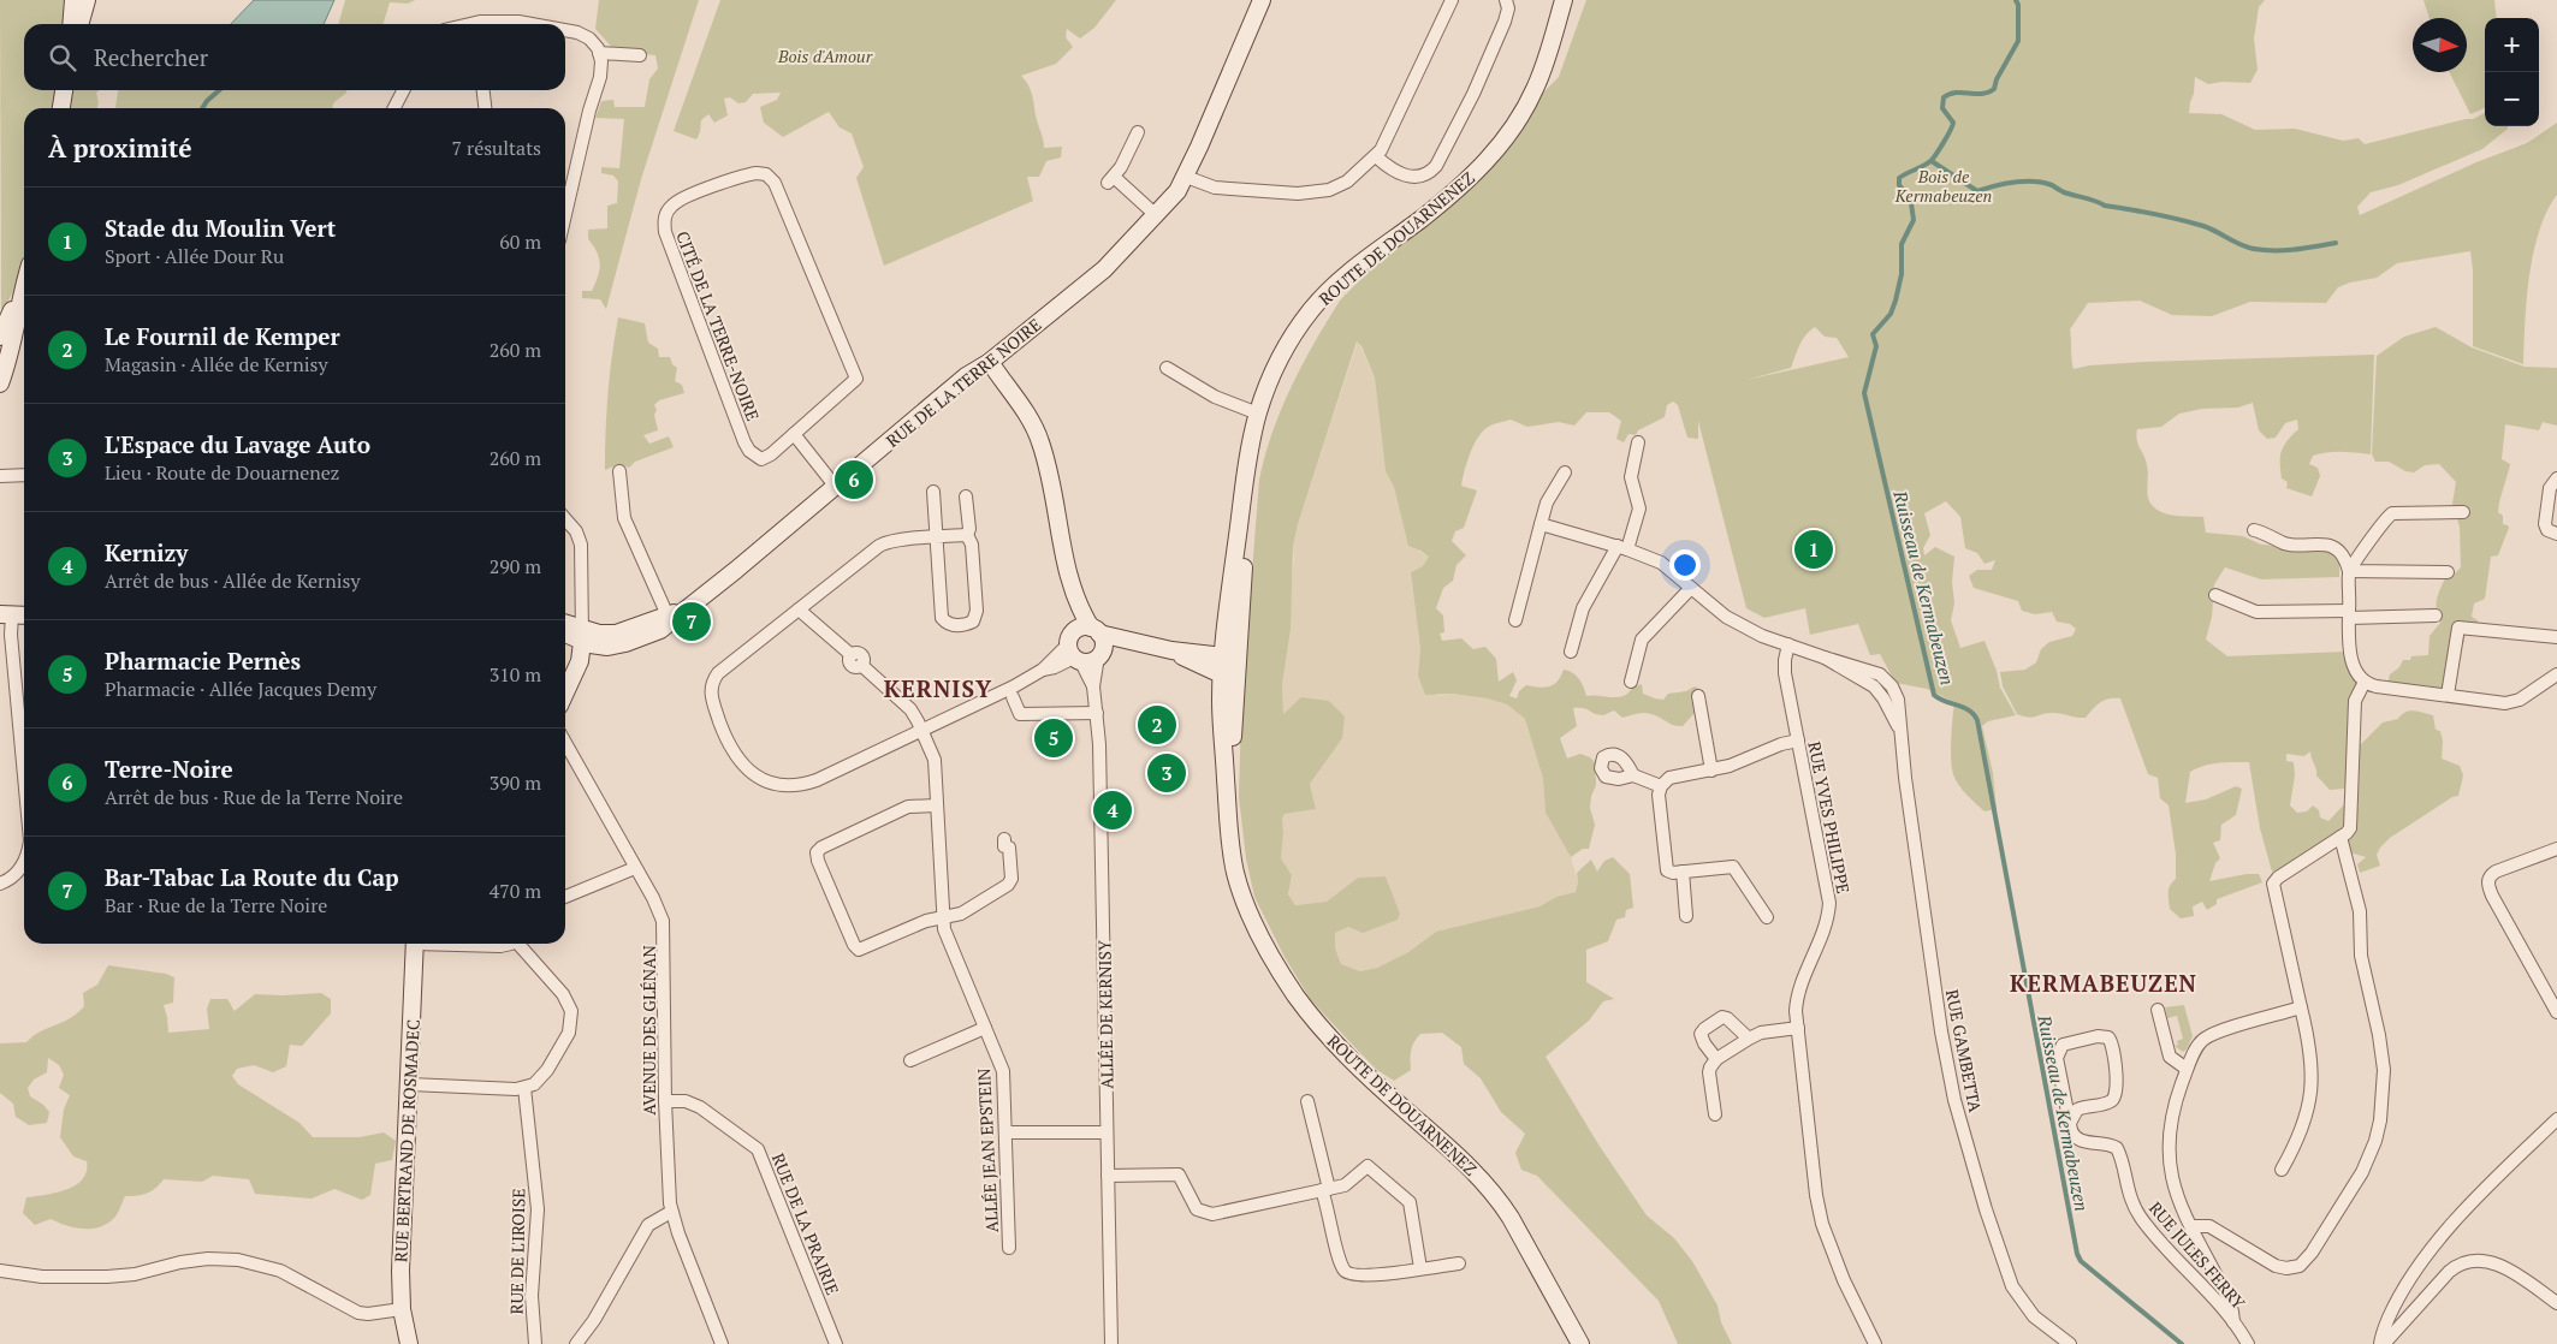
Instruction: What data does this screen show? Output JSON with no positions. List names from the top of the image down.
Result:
{
  "streets": {
    "main road": [
      "ROUTE DE DOUARNENEZ",
      "RUE DE LA TERRE NOIRE",
      "ALLÉE DE KERNISY",
      "RUE BERTRAND DE ROSMADEC"
    ],
    "street": [
      "CITÉ DE LA TERRE-NOIRE",
      "RUE YVES PHILIPPE",
      "AVENUE DES GLÉNAN",
      "RUE GAMBETTA",
      "ALLÉE JEAN EPSTEIN",
      "RUE DE LA PRAIRIE",
      "RUE DE L'IROISE",
      "RUE JULES FERRY"
    ]
  },
  "crossings": [
    ["RUE DE LA TERRE NOIRE", "ALLÉE DE KERNISY"],
    ["AVENUE DES GLÉNAN", "RUE DE LA PRAIRIE"]
  ],
  "districts": ["KERNISY", "KERMABEUZEN"],
  "water": ["Ruisseau de Kermabeuzen"],
  "parks": ["Bois d'Amour", "Bois de Kermabeuzen"],
  "north": "right",
  "page": {
    "map_buttons": ["+", "−"],
    "search": "Rechercher",
    "heading": ["À proximité", "7 résultats"],
    "list": [
      {
        "mark": "1",
        "name": "Stade du Moulin Vert",
        "note": "Sport · Allée Dour Ru",
        "value": "60 m"
      },
      {
        "mark": "2",
        "name": "Le Fournil de Kemper",
        "note": "Magasin · Allée de Kernisy",
        "value": "260 m"
      },
      {
        "mark": "3",
        "name": "L'Espace du Lavage Auto",
        "note": "Lieu · Route de Douarnenez",
        "value": "260 m"
      },
      {
        "mark": "4",
        "name": "Kernizy",
        "note": "Arrêt de bus · Allée de Kernisy",
        "value": "290 m"
      },
      {
        "mark": "5",
        "name": "Pharmacie Pernès",
        "note": "Pharmacie · Allée Jacques Demy",
        "value": "310 m"
      },
      {
        "mark": "6",
        "name": "Terre-Noire",
        "note": "Arrêt de bus · Rue de la Terre Noire",
        "value": "390 m"
      },
      {
        "mark": "7",
        "name": "Bar-Tabac La Route du Cap",
        "note": "Bar · Rue de la Terre Noire",
        "value": "470 m"
      }
    ],
    "pins": [
      "6",
      "1",
      "7",
      "2",
      "5",
      "3",
      "4"
    ]
  }
}
